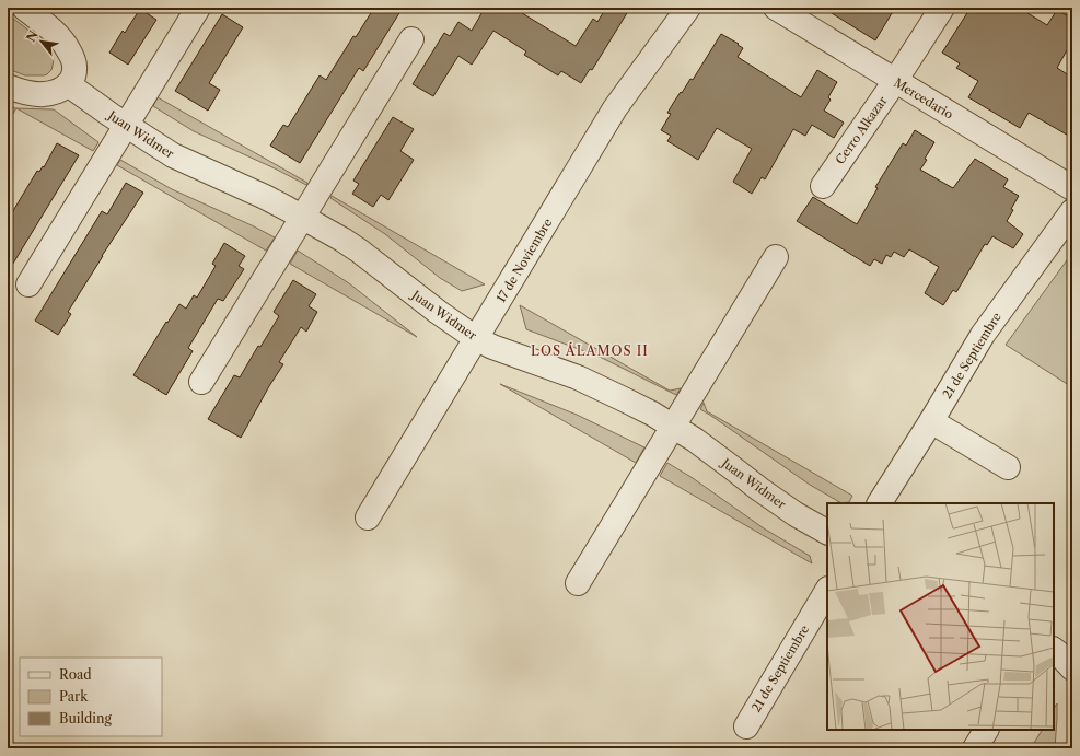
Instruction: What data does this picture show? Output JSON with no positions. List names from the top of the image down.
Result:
{
  "streets": {
    "street": [
      "Mercedario",
      "Cerro Alkazar",
      "Juan Widmer",
      "17 de Noviembre",
      "21 de Septiembre"
    ]
  },
  "crossings": [
    ["Mercedario", "Cerro Alkazar"],
    ["Juan Widmer", "17 de Noviembre"]
  ],
  "districts": ["LOS ÁLAMOS II"],
  "legend": ["Road", "Park", "Building"],
  "north": "top left"
}
